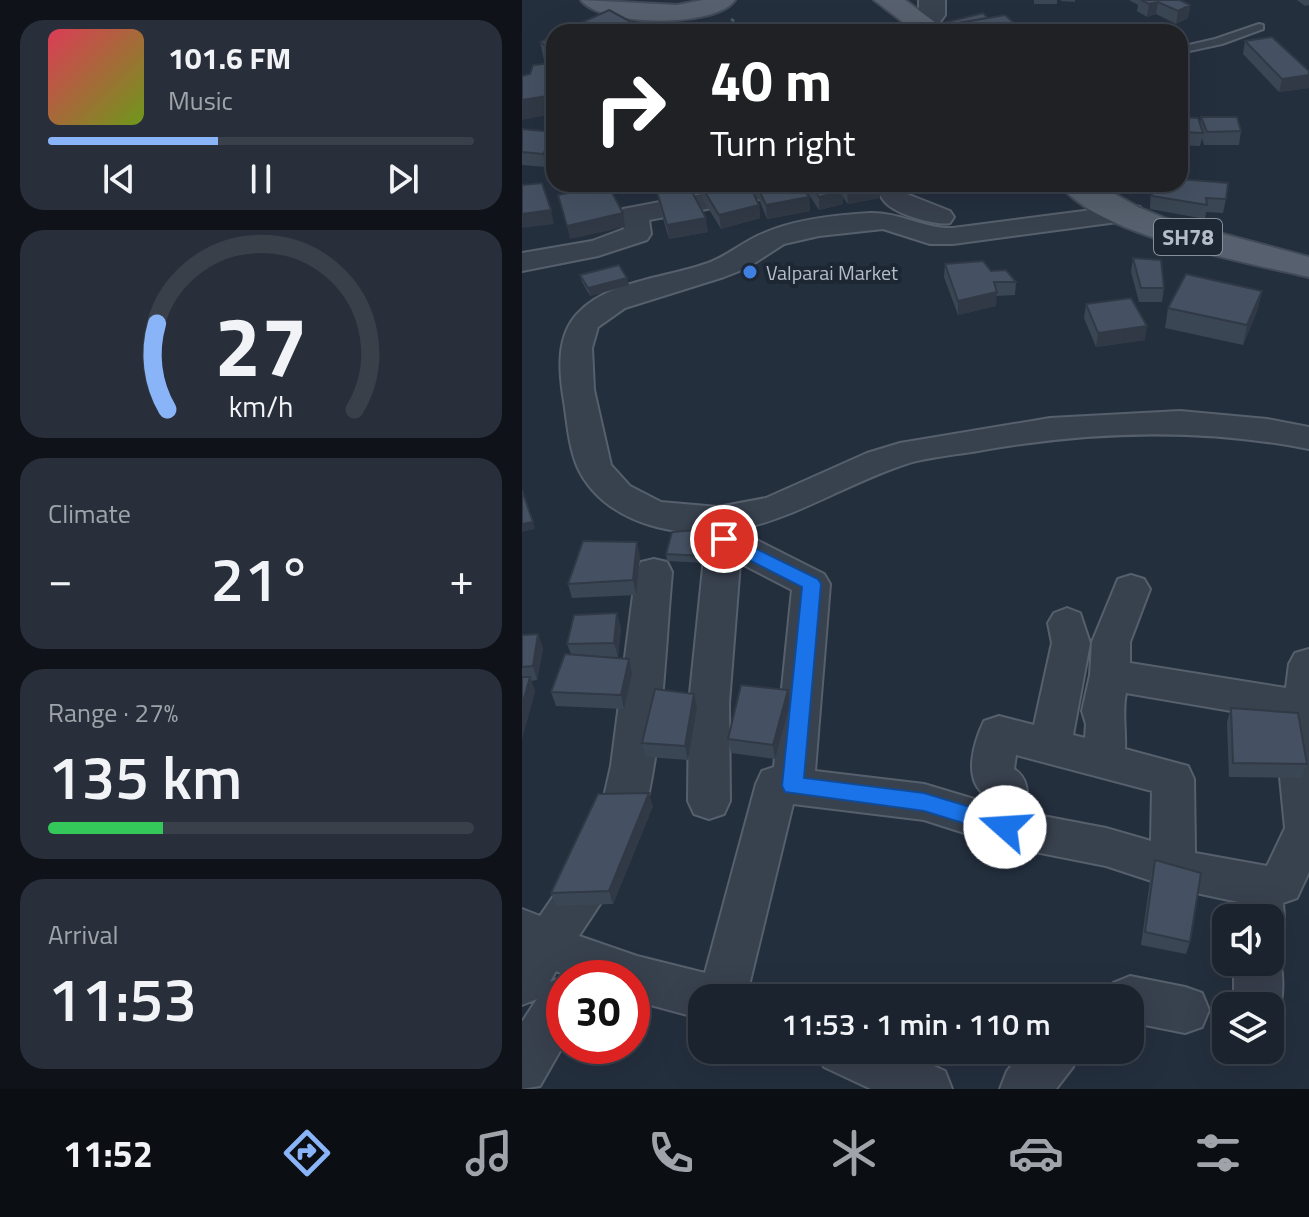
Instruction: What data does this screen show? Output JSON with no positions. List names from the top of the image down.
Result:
{
  "streets": {
    "main road": ["SH78"]
  },
  "places": ["Valparai Market"],
  "page": {
    "turn": ["40 m", "Turn right"],
    "song": ["101.6 FM", "Music"],
    "tile": [
      "Climate",
      ["Range · 27%", "135 km"],
      ["Arrival", "11:53"]
    ],
    "heat": ["−", "21°", "+"],
    "limit": "30",
    "trip": "11:53 · 1 min · 110 m",
    "tabs": "11:52",
    "gauge": ["27", "km/h"]
  }
}
